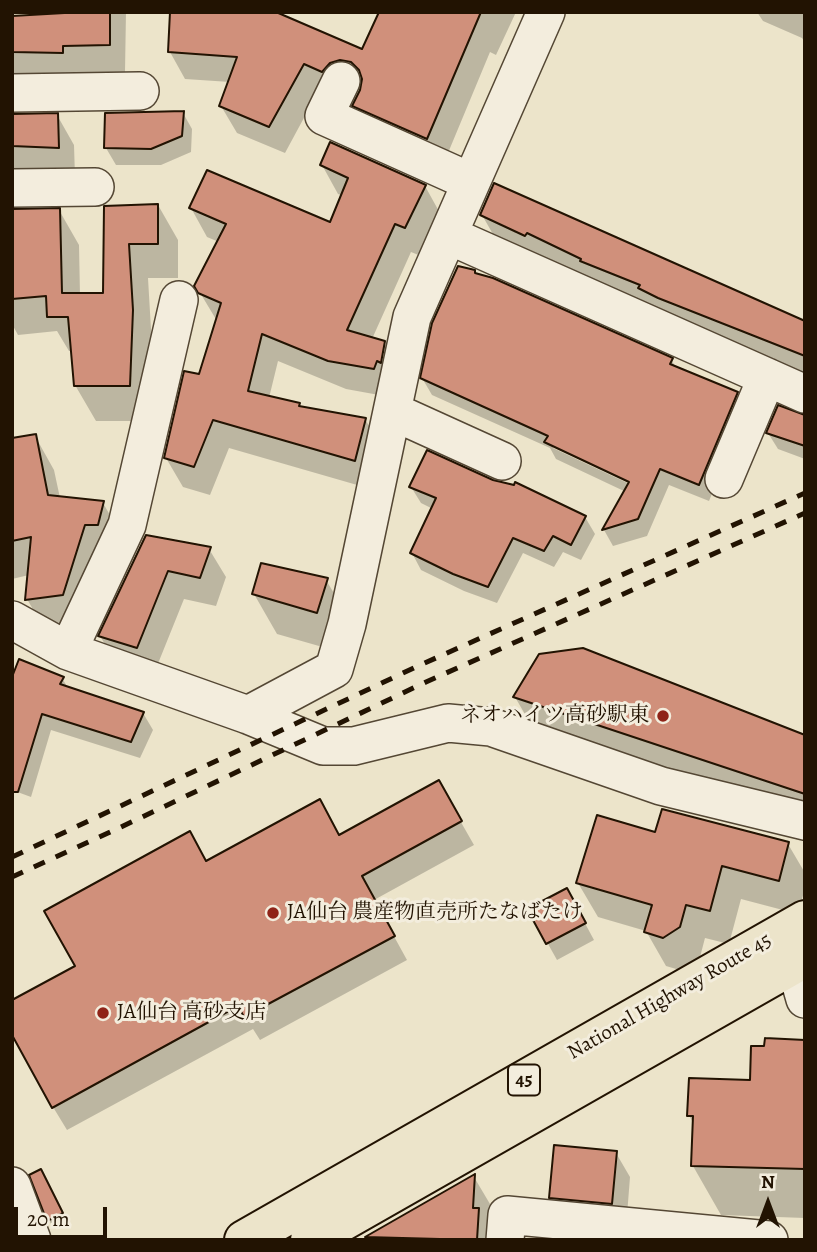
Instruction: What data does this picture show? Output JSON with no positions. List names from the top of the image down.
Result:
{
  "streets": {
    "highway": ["National Highway Route 45", "45"]
  },
  "places": ["ネオハイツ高砂駅東", "JA仙台 農産物直売所たなばたけ", "JA仙台 高砂支店"],
  "scale_bar": "20 m",
  "north": "top"
}
